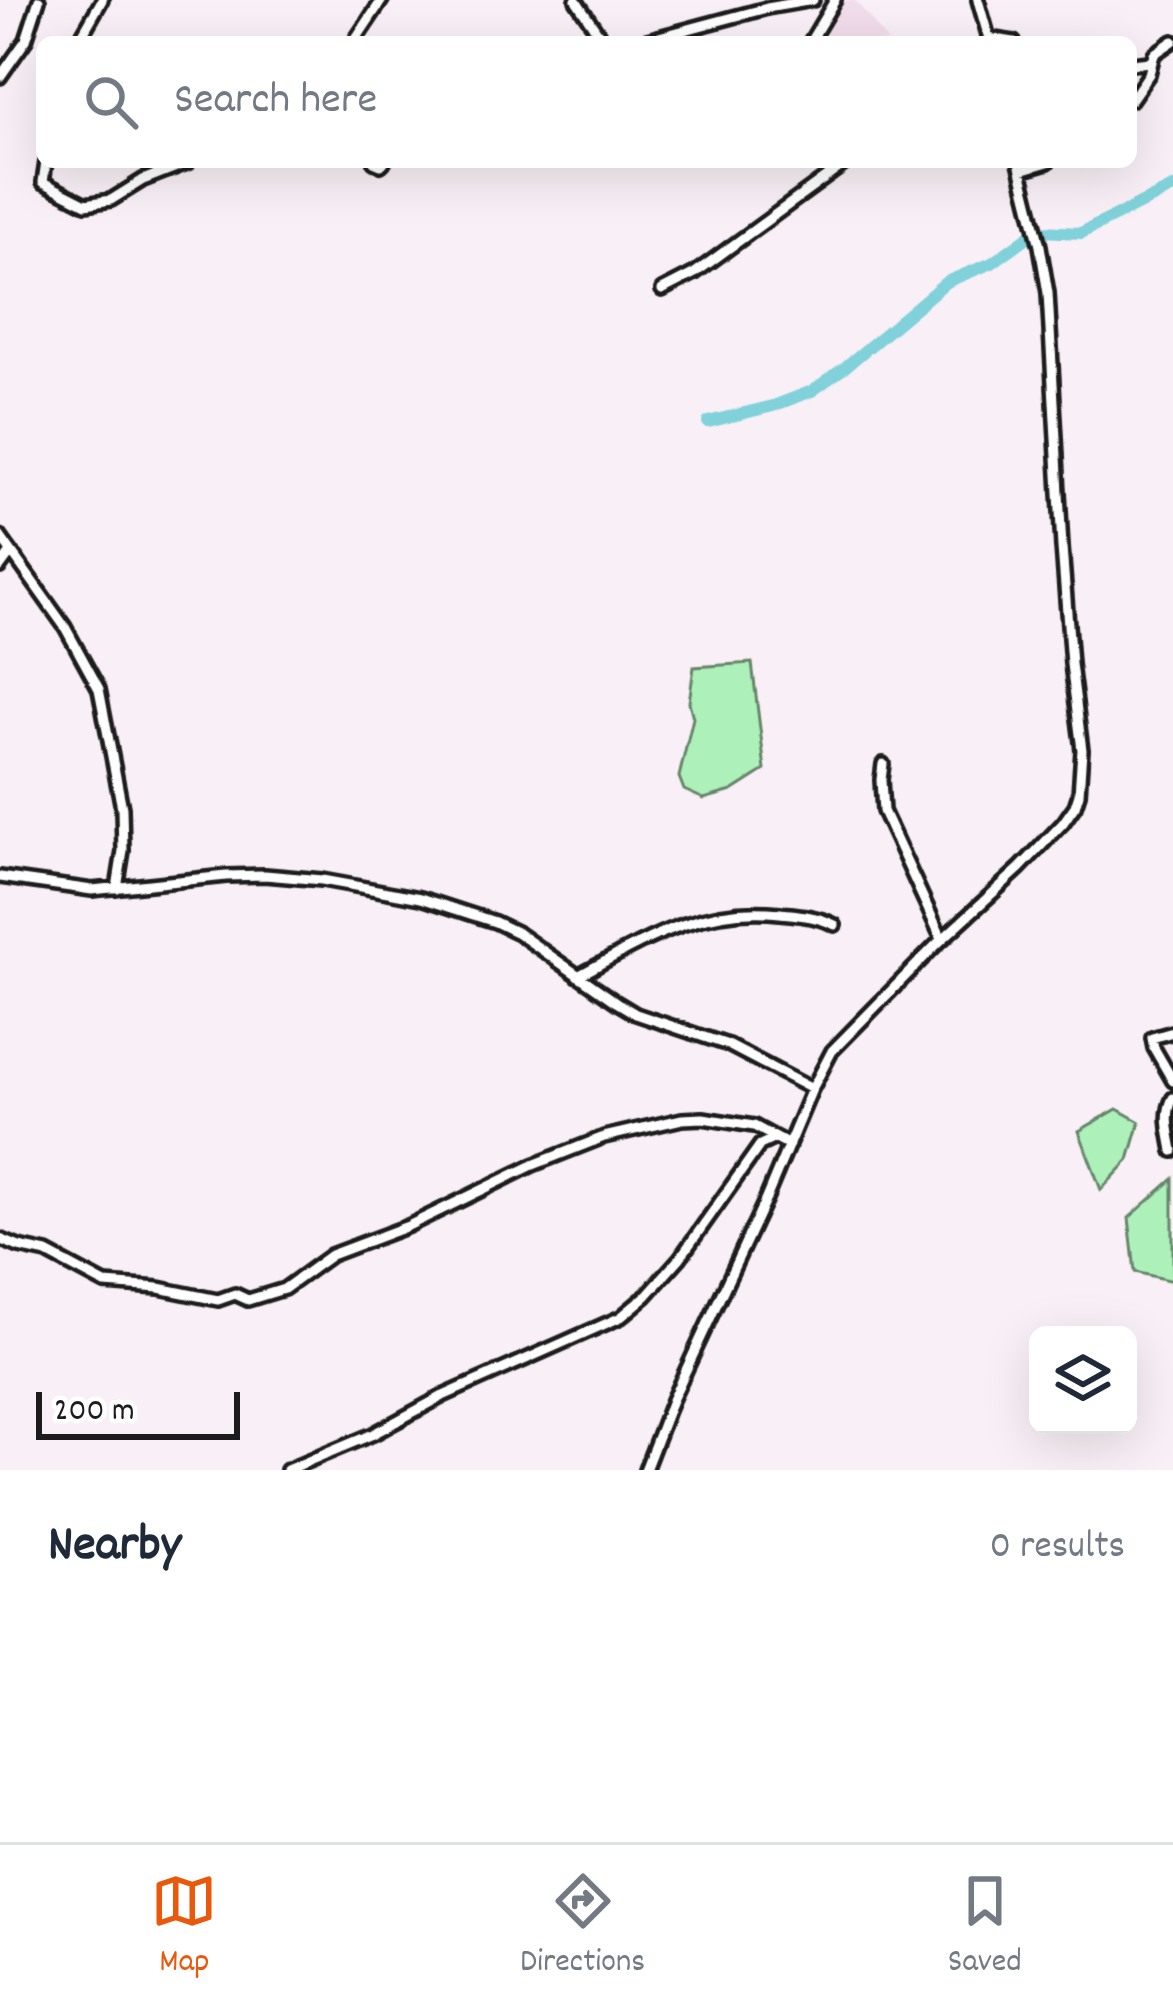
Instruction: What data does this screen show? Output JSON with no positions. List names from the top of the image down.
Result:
{
  "scale_bar": "200 m",
  "page": {
    "search": "Search here",
    "scale": "200 m",
    "heading": ["Nearby", "0 results"],
    "nav": ["Map", "Directions", "Saved"]
  }
}
